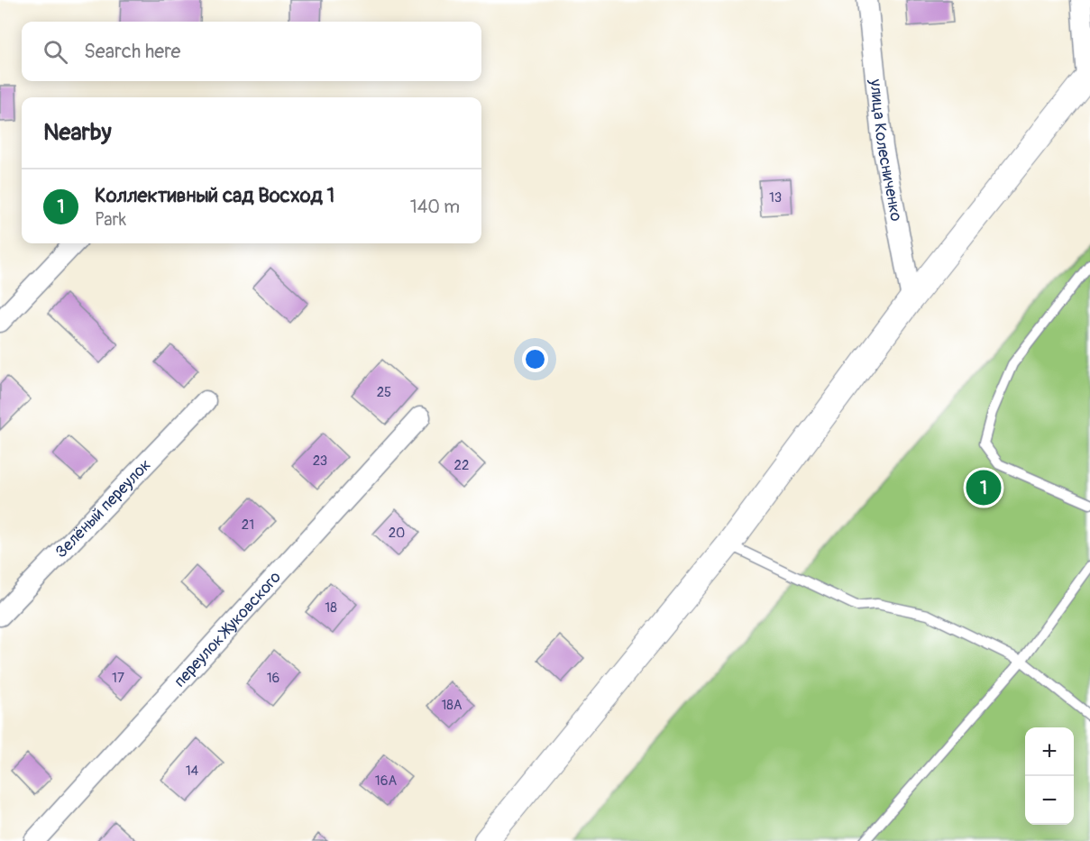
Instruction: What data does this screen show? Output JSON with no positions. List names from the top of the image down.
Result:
{
  "streets": {
    "street": ["улица Колесниченко", "Зелёный переулок", "переулок Жуковского"]
  },
  "house_numbers": [
    "13",
    "25",
    "23",
    "22",
    "21",
    "20",
    "18",
    "17",
    "16",
    "18А",
    "14",
    "16А"
  ],
  "page": {
    "search": "Search here",
    "heading": "Nearby",
    "list": [
      {
        "mark": "1",
        "name": "Коллективный сад Восход 1",
        "note": "Park",
        "value": "140 m"
      }
    ],
    "pins": "1",
    "map_buttons": ["+", "−"]
  }
}
